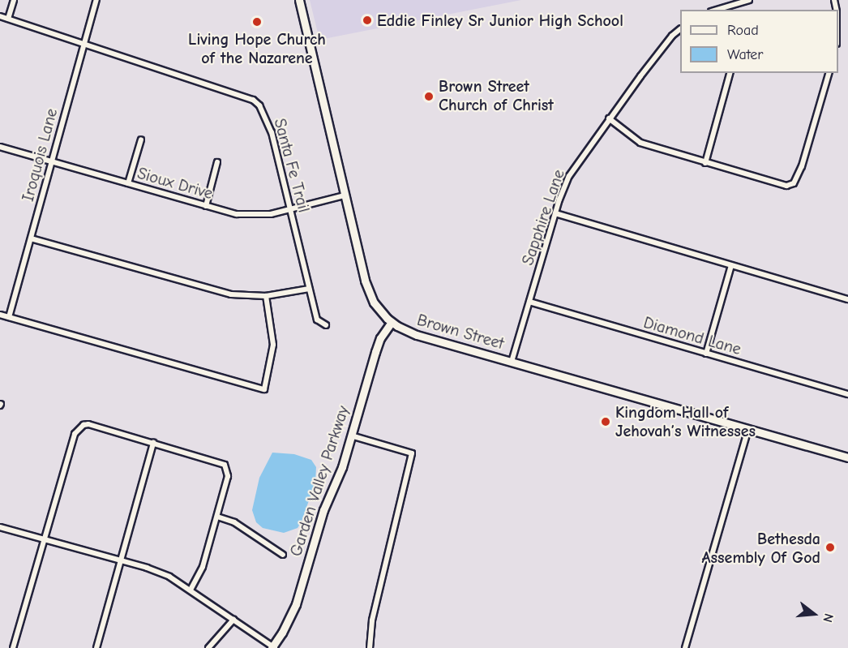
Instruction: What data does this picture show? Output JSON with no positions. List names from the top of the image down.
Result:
{
  "streets": {
    "main road": ["Brown Street", "Garden Valley Parkway"],
    "street": [
      "Iroquois Lane",
      "Santa Fe Trail",
      "Sioux Drive",
      "Sapphire Lane",
      "Diamond Lane"
    ]
  },
  "crossings": [
    ["Iroquois Lane", "Santa Fe Trail"],
    ["Iroquois Lane", "Sioux Drive"],
    ["Santa Fe Trail", "Sioux Drive"],
    ["Sioux Drive", "Brown Street"],
    ["Sapphire Lane", "Brown Street"],
    ["Sapphire Lane", "Diamond Lane"],
    ["Brown Street", "Garden Valley Parkway"]
  ],
  "places": [
    "Eddie Finley Sr Junior High School",
    "Living Hope Church of the Nazarene",
    "Brown Street Church of Christ",
    "Kingdom Hall of Jehovah’s Witnesses",
    "Bethesda Assembly Of God"
  ],
  "legend": ["Road", "Water"],
  "north": "right"
}
